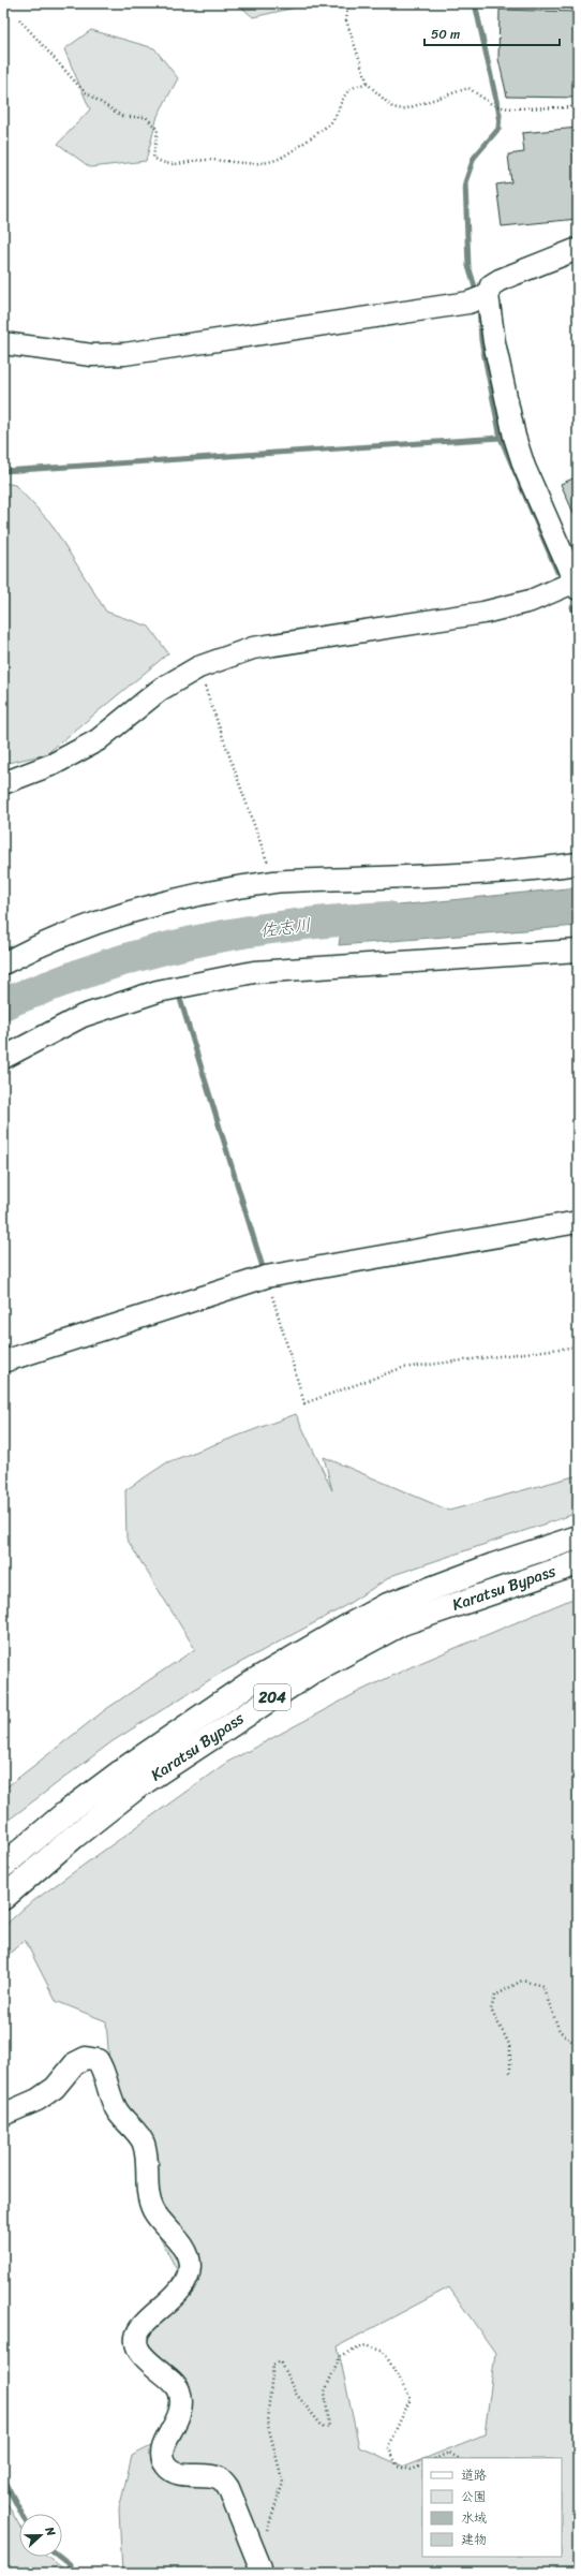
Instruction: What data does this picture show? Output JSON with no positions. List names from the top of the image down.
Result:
{
  "streets": {
    "highway": ["Karatsu Bypass", "204"]
  },
  "water": ["佐志川"],
  "legend": [
    "道路",
    "公園",
    "水域",
    "建物"
  ],
  "scale_bar": "50 m",
  "north": "right"
}
